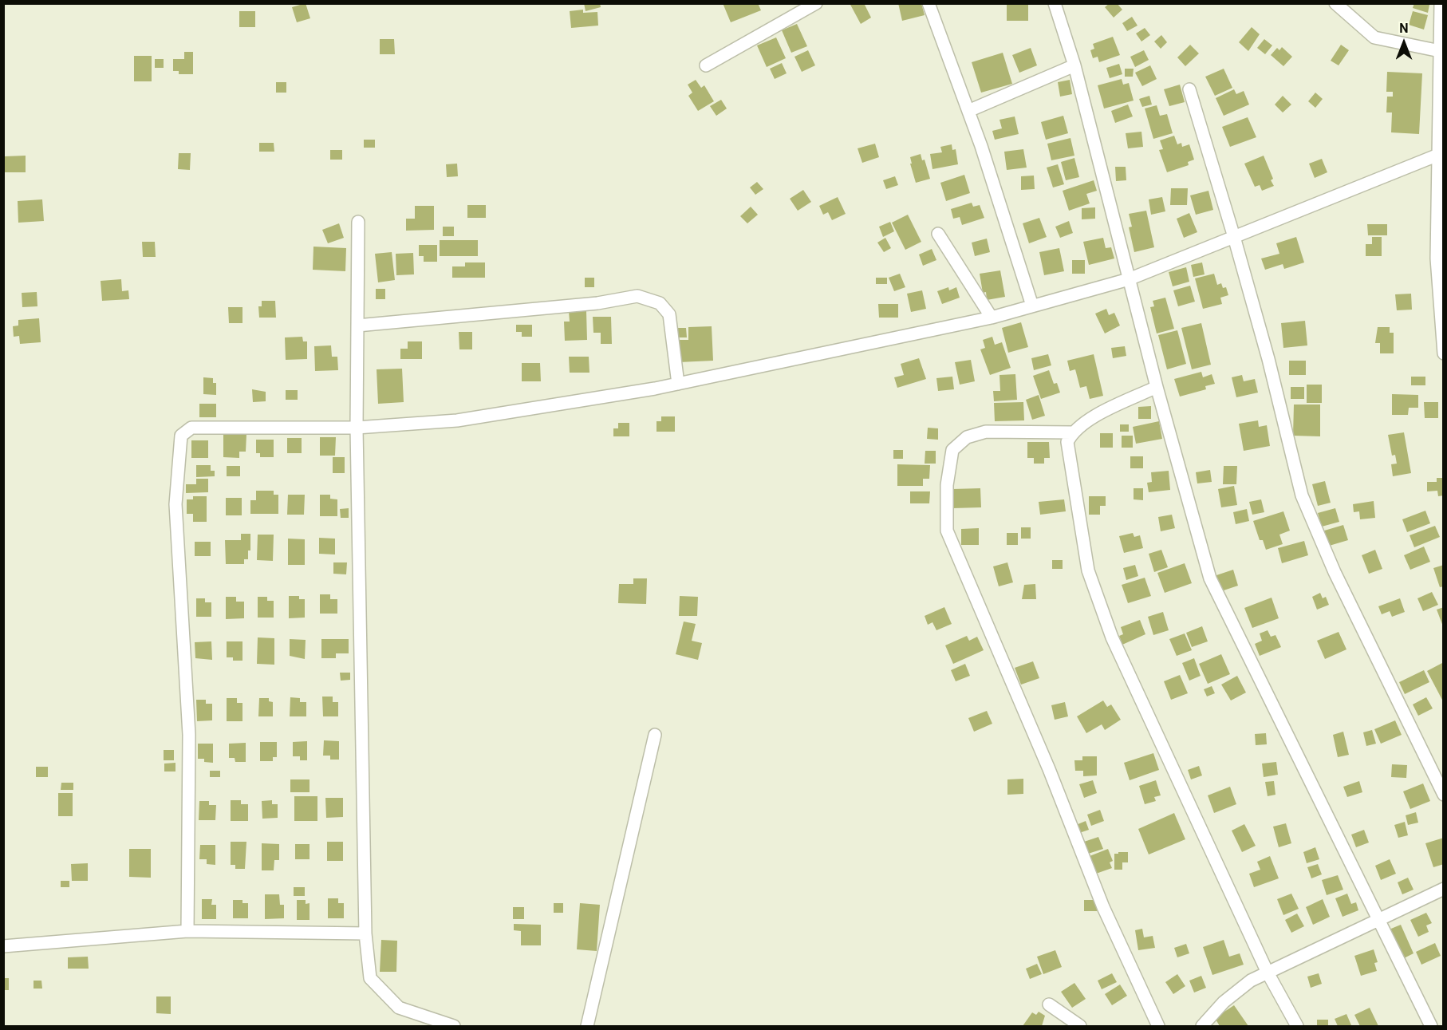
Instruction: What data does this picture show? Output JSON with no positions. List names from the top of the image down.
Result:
{
  "north": "top"
}
